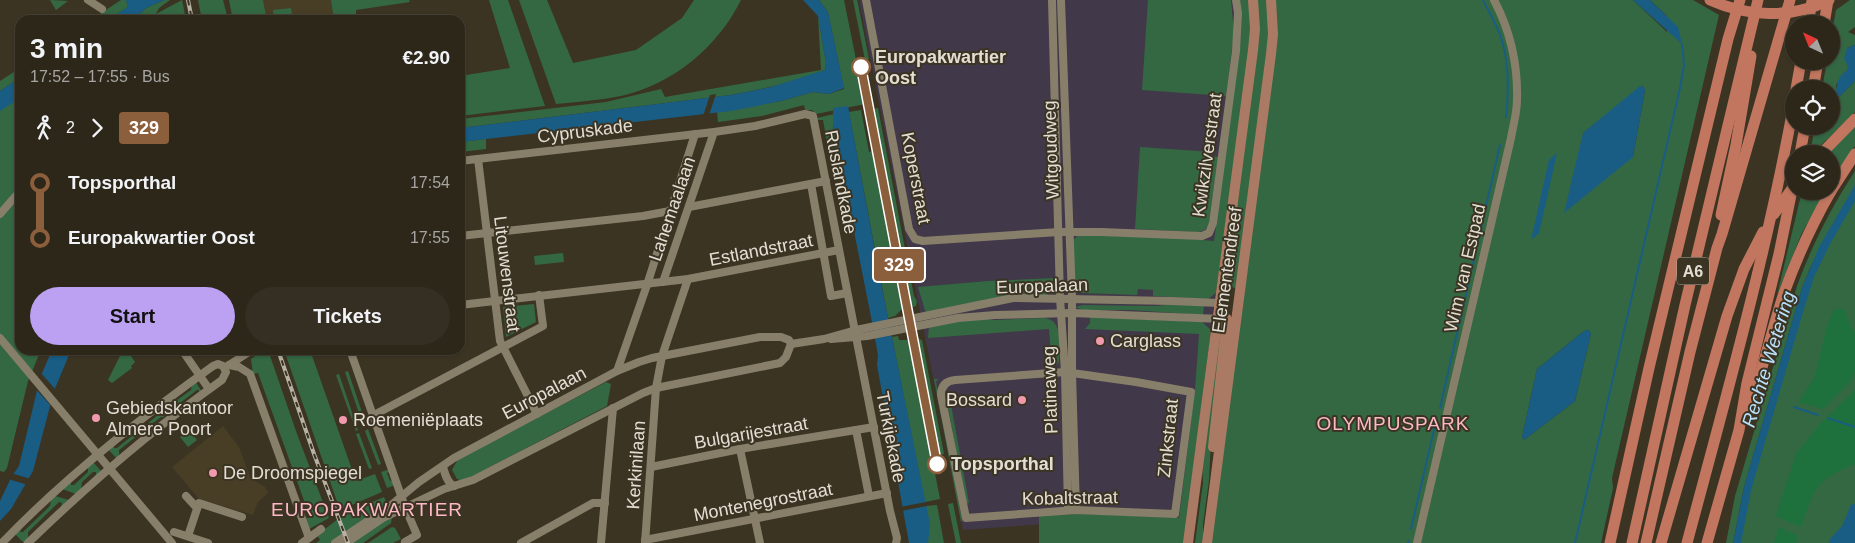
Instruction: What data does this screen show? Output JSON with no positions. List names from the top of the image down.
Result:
{
  "streets": {
    "highway": ["A6"],
    "main road": ["Elementendreef"],
    "street": [
      "Cypruskade",
      "Witgoudweg",
      "Kwikzilverstraat",
      "Koperstraat",
      "Ruslandkade",
      "Lahemaalaan",
      "Estlandstraat",
      "Wim van Estpad",
      "Litouwenstraat",
      "Europalaan",
      "Platinaweg",
      "Bulgarijestraat",
      "Turkijekade",
      "Zinkstraat",
      "Kerkinilaan",
      "Kobaltstraat",
      "Montenegrostraat"
    ]
  },
  "crossings": [
    ["Cypruskade", "Ruslandkade"],
    ["Cypruskade", "Lahemaalaan"],
    ["Cypruskade", "Litouwenstraat"],
    ["Witgoudweg", "Kwikzilverstraat"],
    ["Witgoudweg", "Koperstraat"],
    ["Witgoudweg", "Europalaan"],
    ["Witgoudweg", "Platinaweg"],
    ["Kwikzilverstraat", "Koperstraat"],
    ["Ruslandkade", "Lahemaalaan"],
    ["Ruslandkade", "Estlandstraat"],
    ["Ruslandkade", "Europalaan"],
    ["Ruslandkade", "Turkijekade"],
    ["Lahemaalaan", "Estlandstraat"],
    ["Lahemaalaan", "Europalaan"],
    ["Elementendreef", "Europalaan"],
    ["Litouwenstraat", "Europalaan"],
    ["Europalaan", "Platinaweg"],
    ["Europalaan", "Turkijekade"],
    ["Europalaan", "Kerkinilaan"],
    ["Platinaweg", "Zinkstraat"],
    ["Platinaweg", "Kobaltstraat"],
    ["Bulgarijestraat", "Turkijekade"],
    ["Bulgarijestraat", "Kerkinilaan"],
    ["Turkijekade", "Montenegrostraat"],
    ["Zinkstraat", "Kobaltstraat"],
    ["Kerkinilaan", "Montenegrostraat"]
  ],
  "districts": ["OLYMPUSPARK", "EUROPAKWARTIER"],
  "water": ["Rechte Wetering"],
  "places": [
    "Europakwartier Oost",
    "Carglass",
    "Bossard",
    "Gebiedskantoor Almere Poort",
    "Roemeniëplaats",
    "Topsporthal",
    "De Droomspiegel"
  ],
  "lines": ["bus line 329"],
  "north": "top left",
  "page": {
    "on_map": "329",
    "heading": ["3 min", "17:52 – 17:55 · Bus", "€2.90"],
    "legs": ["2", "329"],
    "list": [
      {
        "name": "Topsporthal",
        "value": "17:54"
      },
      {
        "name": "Europakwartier Oost",
        "value": "17:55"
      }
    ],
    "buttons": ["Start", "Tickets"]
  }
}
